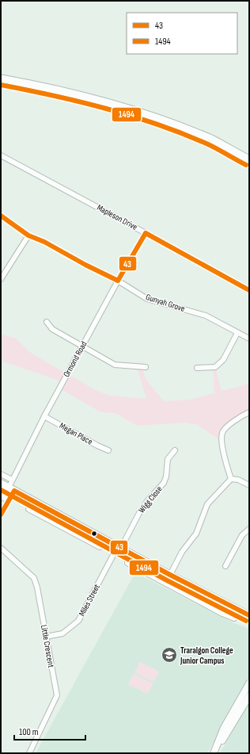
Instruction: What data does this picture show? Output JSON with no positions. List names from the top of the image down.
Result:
{
  "streets": {
    "street": [
      "Mapleson Drive",
      "Gunyah Grove",
      "Ormond Road",
      "Megan Place",
      "Wigg Close",
      "Miles Street",
      "Little Crescent"
    ]
  },
  "crossings": [
    ["Mapleson Drive", "Ormond Road"],
    ["Gunyah Grove", "Ormond Road"],
    ["Ormond Road", "Megan Place"],
    ["Wigg Close", "Miles Street"],
    ["Miles Street", "Little Crescent"]
  ],
  "places": {
    "school or university": ["Traralgon College Junior Campus"]
  },
  "lines": ["transit line 1494", "transit line 43"],
  "legend": ["43", "1494"],
  "scale_bar": "100 m"
}
